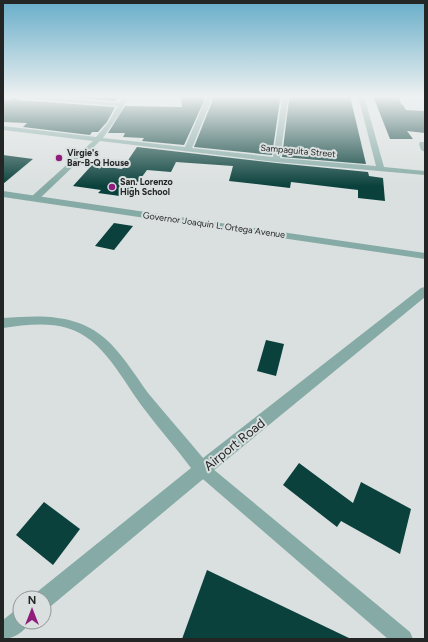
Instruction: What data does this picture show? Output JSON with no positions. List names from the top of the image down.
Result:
{
  "streets": {
    "street": ["Sampaguita Street", "Governor Joaquin L. Ortega Avenue", "Airport Road"]
  },
  "places": ["Virgie's Bar-B-Q House", "San. Lorenzo High School"],
  "north": "top"
}
